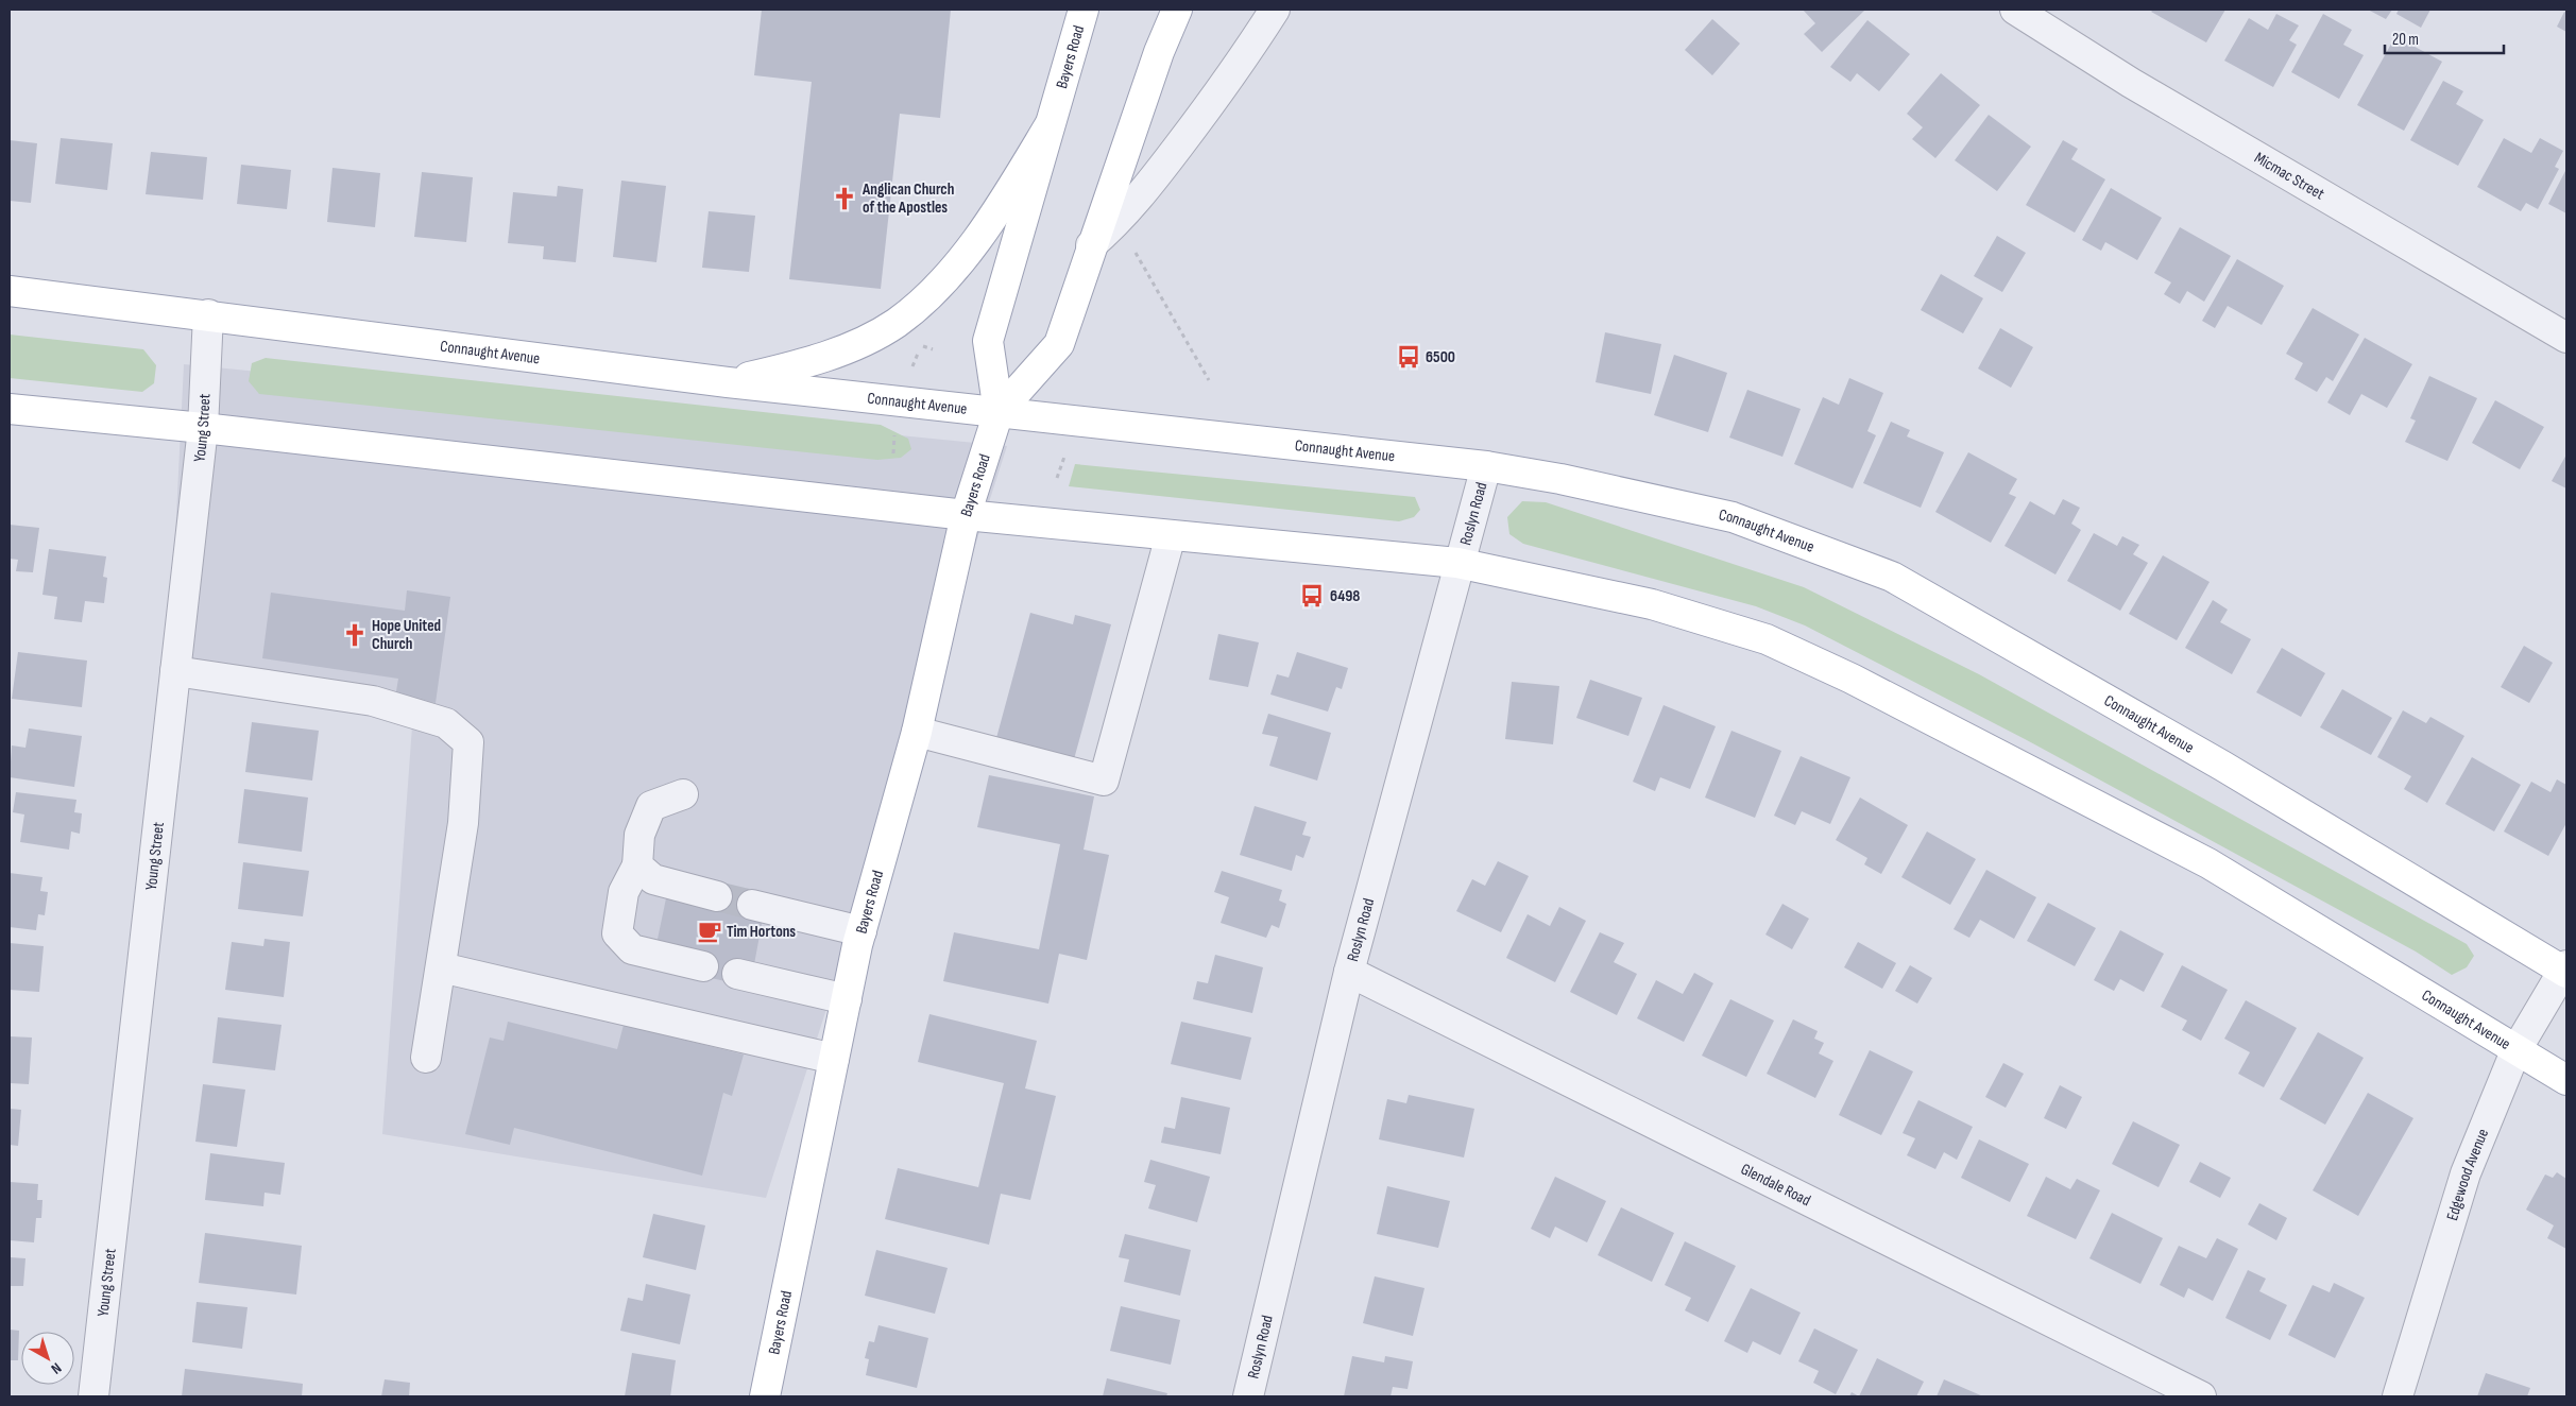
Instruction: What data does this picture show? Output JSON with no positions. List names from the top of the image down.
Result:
{
  "streets": {
    "main road": ["Bayers Road", "Connaught Avenue"],
    "street": [
      "Micmac Street",
      "Young Street",
      "Roslyn Road",
      "Edgewood Avenue",
      "Glendale Road"
    ]
  },
  "crossings": [
    ["Bayers Road", "Connaught Avenue"],
    ["Connaught Avenue", "Young Street"],
    ["Connaught Avenue", "Roslyn Road"],
    ["Connaught Avenue", "Edgewood Avenue"],
    ["Roslyn Road", "Glendale Road"]
  ],
  "places": {
    "church": ["Anglican Church of the Apostles", "Hope United Church"],
    "bus stop": ["6500", "6498"],
    "cafe": ["Tim Hortons"]
  },
  "scale_bar": "20 m",
  "north": "bottom right"
}
